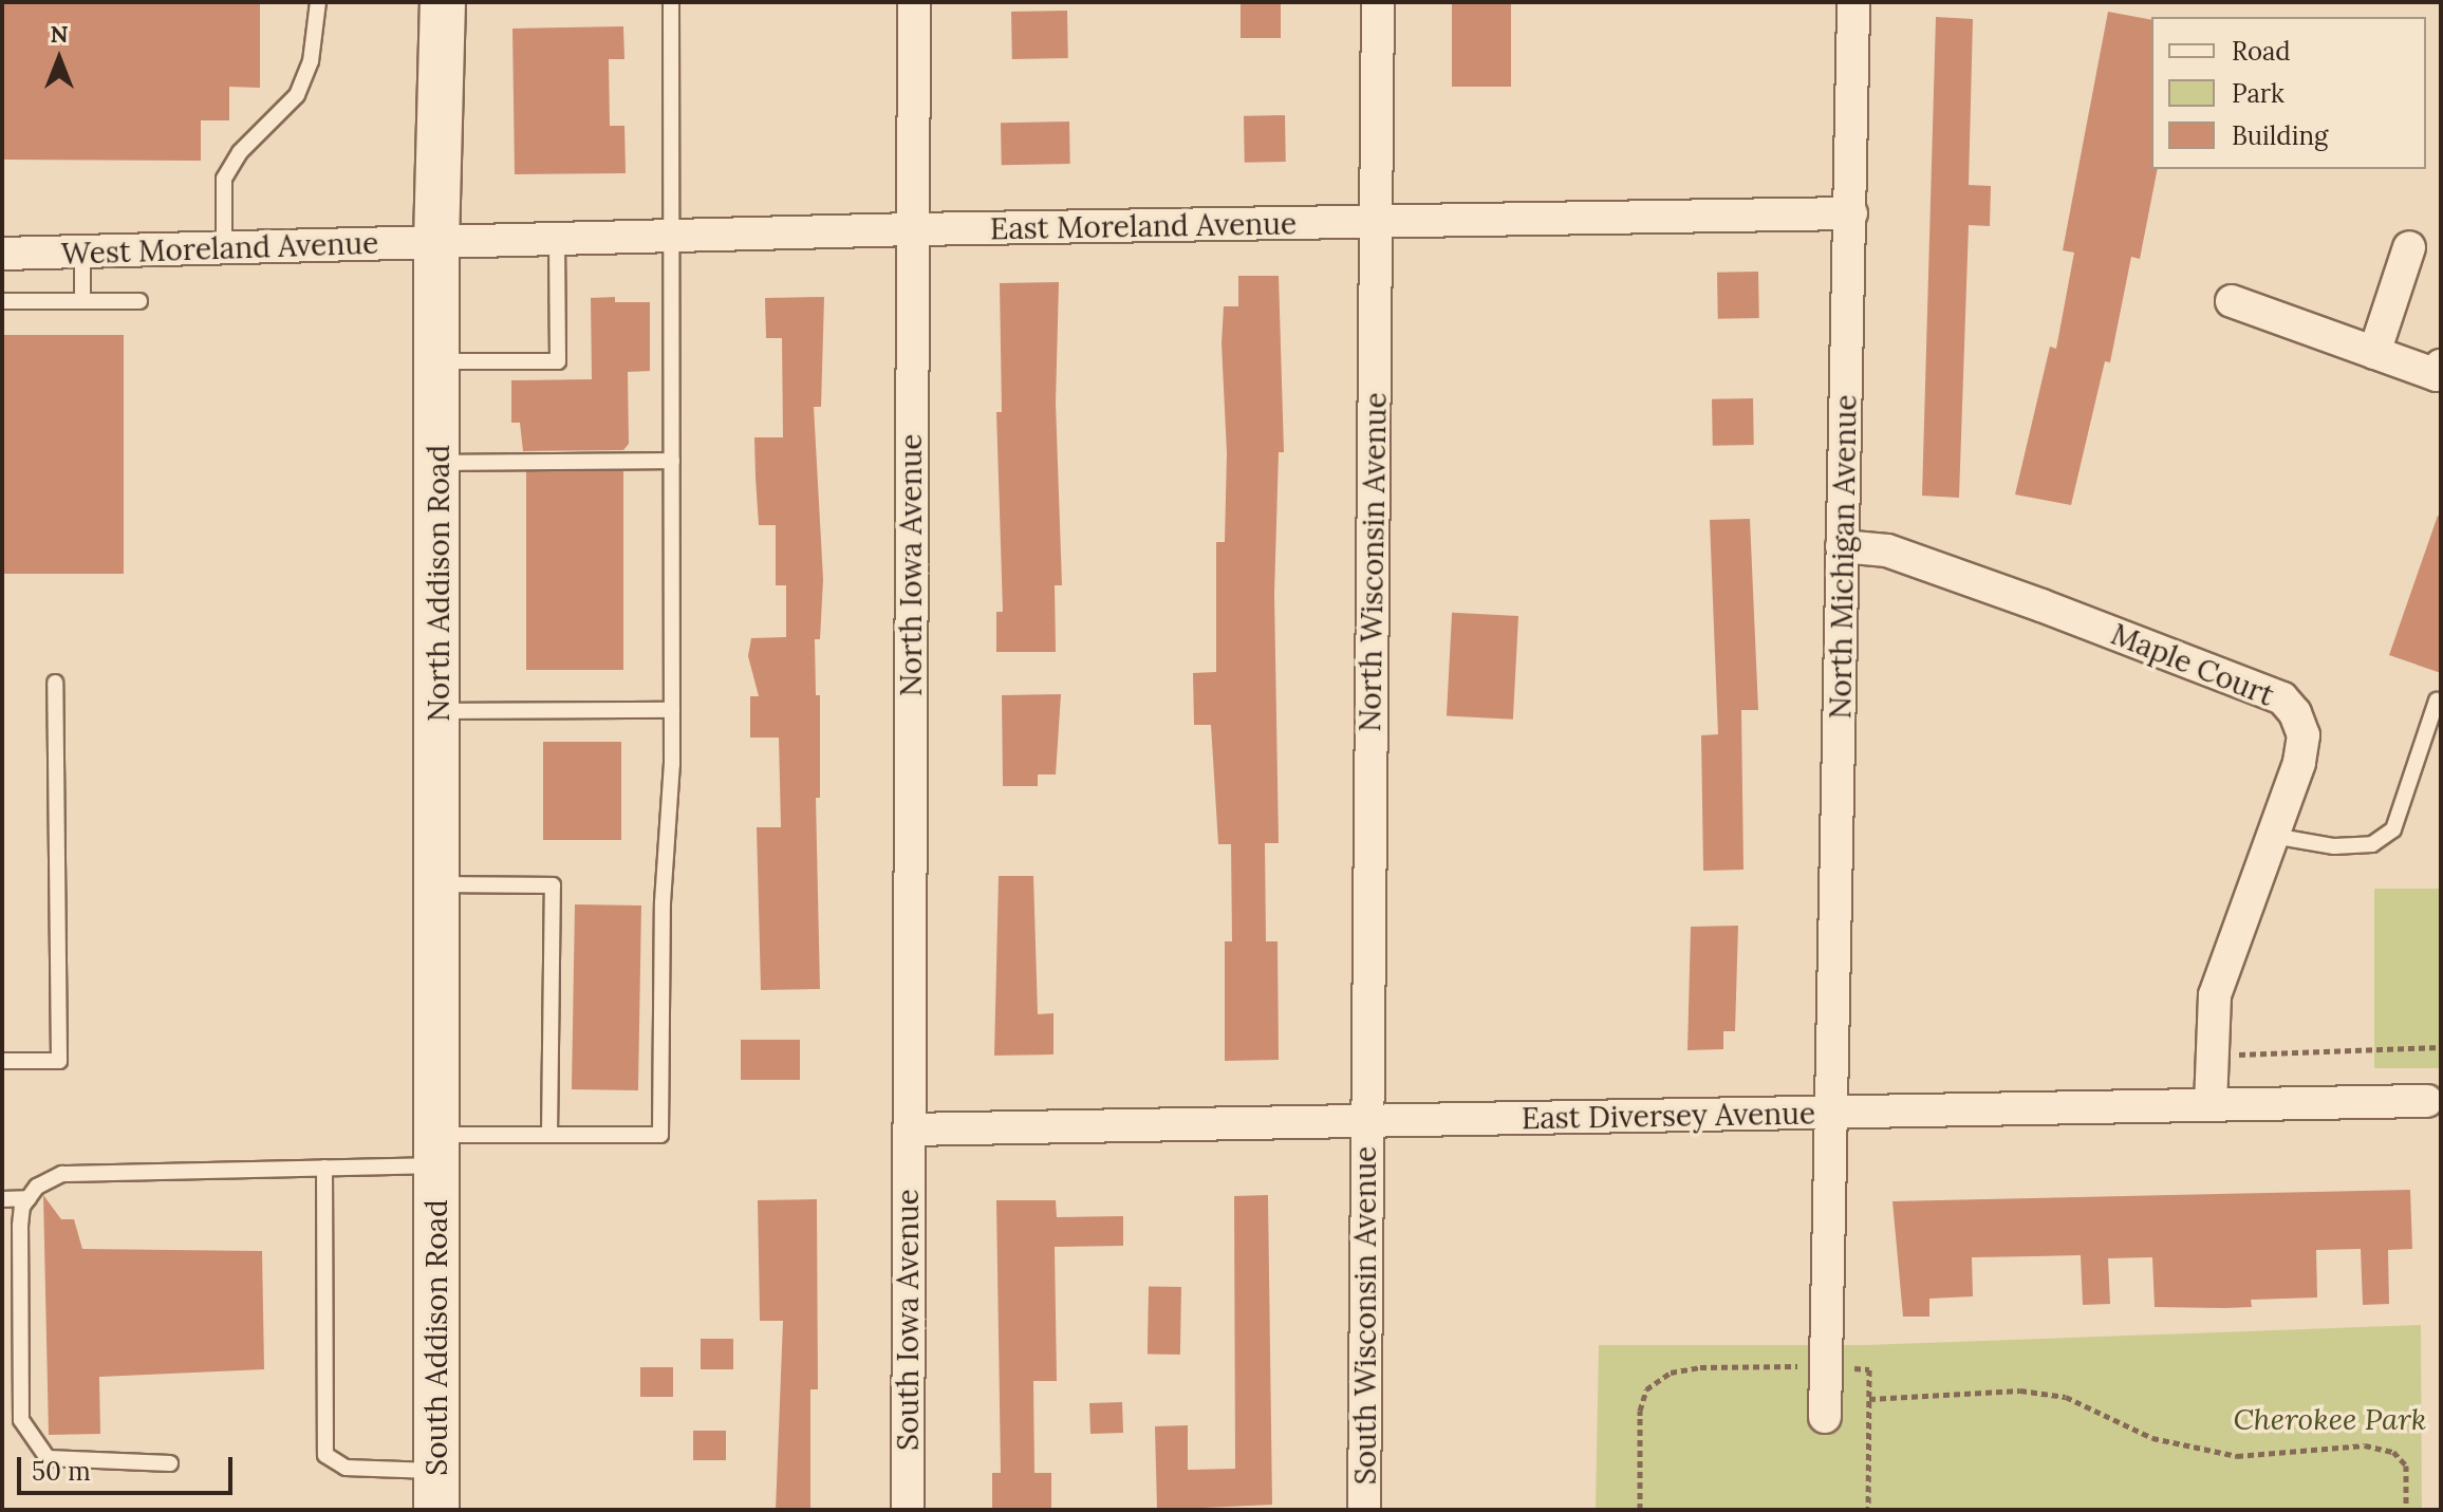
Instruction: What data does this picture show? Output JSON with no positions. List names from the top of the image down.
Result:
{
  "streets": {
    "street": [
      "East Moreland Avenue",
      "West Moreland Avenue",
      "North Michigan Avenue",
      "North Wisconsin Avenue",
      "North Iowa Avenue",
      "North Addison Road",
      "Maple Court",
      "East Diversey Avenue",
      "South Wisconsin Avenue",
      "South Iowa Avenue",
      "South Addison Road"
    ]
  },
  "crossings": [
    ["East Moreland Avenue", "West Moreland Avenue"],
    ["East Moreland Avenue", "North Michigan Avenue"],
    ["East Moreland Avenue", "North Wisconsin Avenue"],
    ["East Moreland Avenue", "North Iowa Avenue"],
    ["East Moreland Avenue", "North Addison Road"],
    ["West Moreland Avenue", "North Addison Road"],
    ["North Michigan Avenue", "Maple Court"],
    ["North Michigan Avenue", "East Diversey Avenue"],
    ["North Wisconsin Avenue", "East Diversey Avenue"],
    ["North Wisconsin Avenue", "South Wisconsin Avenue"],
    ["North Iowa Avenue", "East Diversey Avenue"],
    ["North Iowa Avenue", "South Iowa Avenue"],
    ["North Addison Road", "South Addison Road"],
    ["Maple Court", "East Diversey Avenue"],
    ["East Diversey Avenue", "South Wisconsin Avenue"],
    ["East Diversey Avenue", "South Iowa Avenue"]
  ],
  "parks": ["Cherokee Park"],
  "legend": ["Road", "Park", "Building"],
  "scale_bar": "50 m",
  "north": "top"
}
